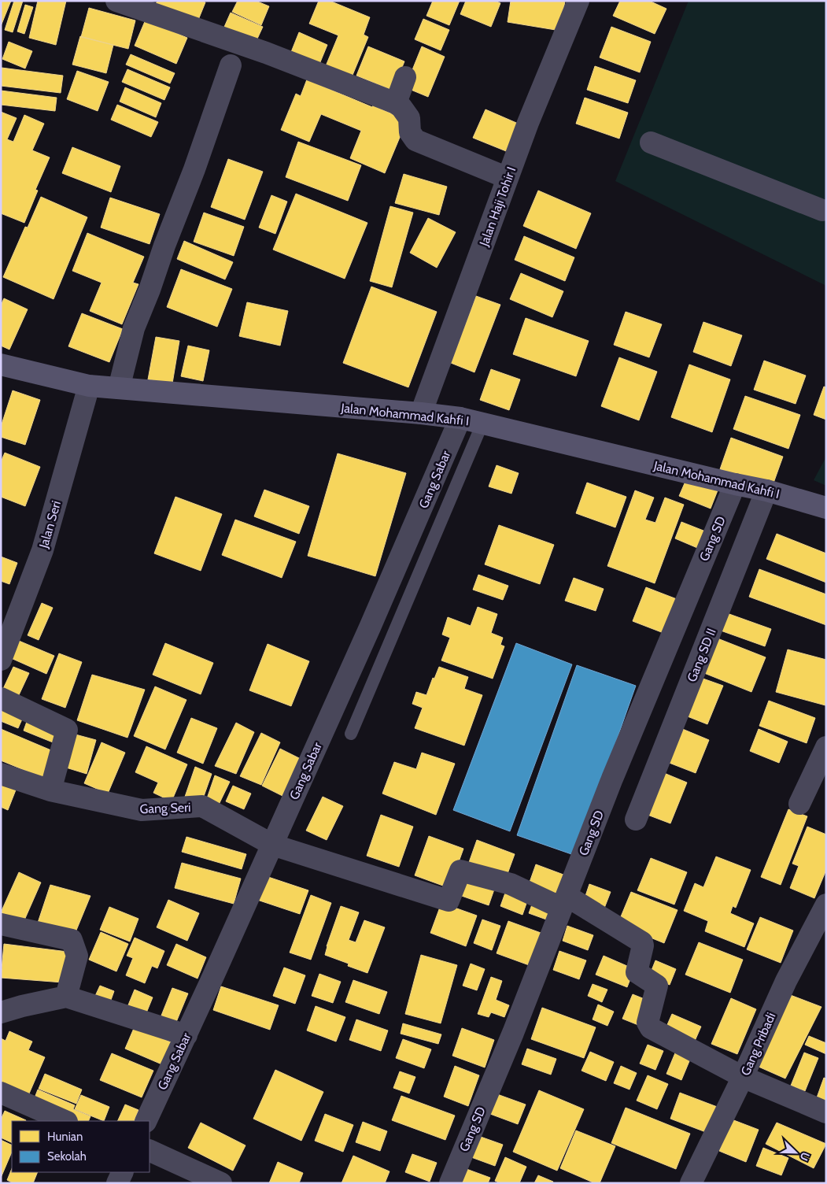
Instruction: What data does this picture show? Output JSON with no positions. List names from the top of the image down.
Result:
{
  "streets": {
    "main road": ["Jalan Mohammad Kahfi I"],
    "street": [
      "Jalan Haji Tohir I",
      "Gang Sabar",
      "Jalan Seri",
      "Gang SD",
      "Gang SD II",
      "Gang Seri",
      "Gang Pribadi"
    ]
  },
  "crossings": [
    ["Jalan Haji Tohir I", "Jalan Mohammad Kahfi I"],
    ["Jalan Mohammad Kahfi I", "Gang Sabar"],
    ["Jalan Mohammad Kahfi I", "Jalan Seri"],
    ["Jalan Mohammad Kahfi I", "Gang SD"],
    ["Jalan Mohammad Kahfi I", "Gang SD II"],
    ["Gang Sabar", "Gang Seri"],
    ["Gang SD", "Gang Seri"]
  ],
  "legend": ["Hunian", "Sekolah"],
  "north": "bottom right"
}
